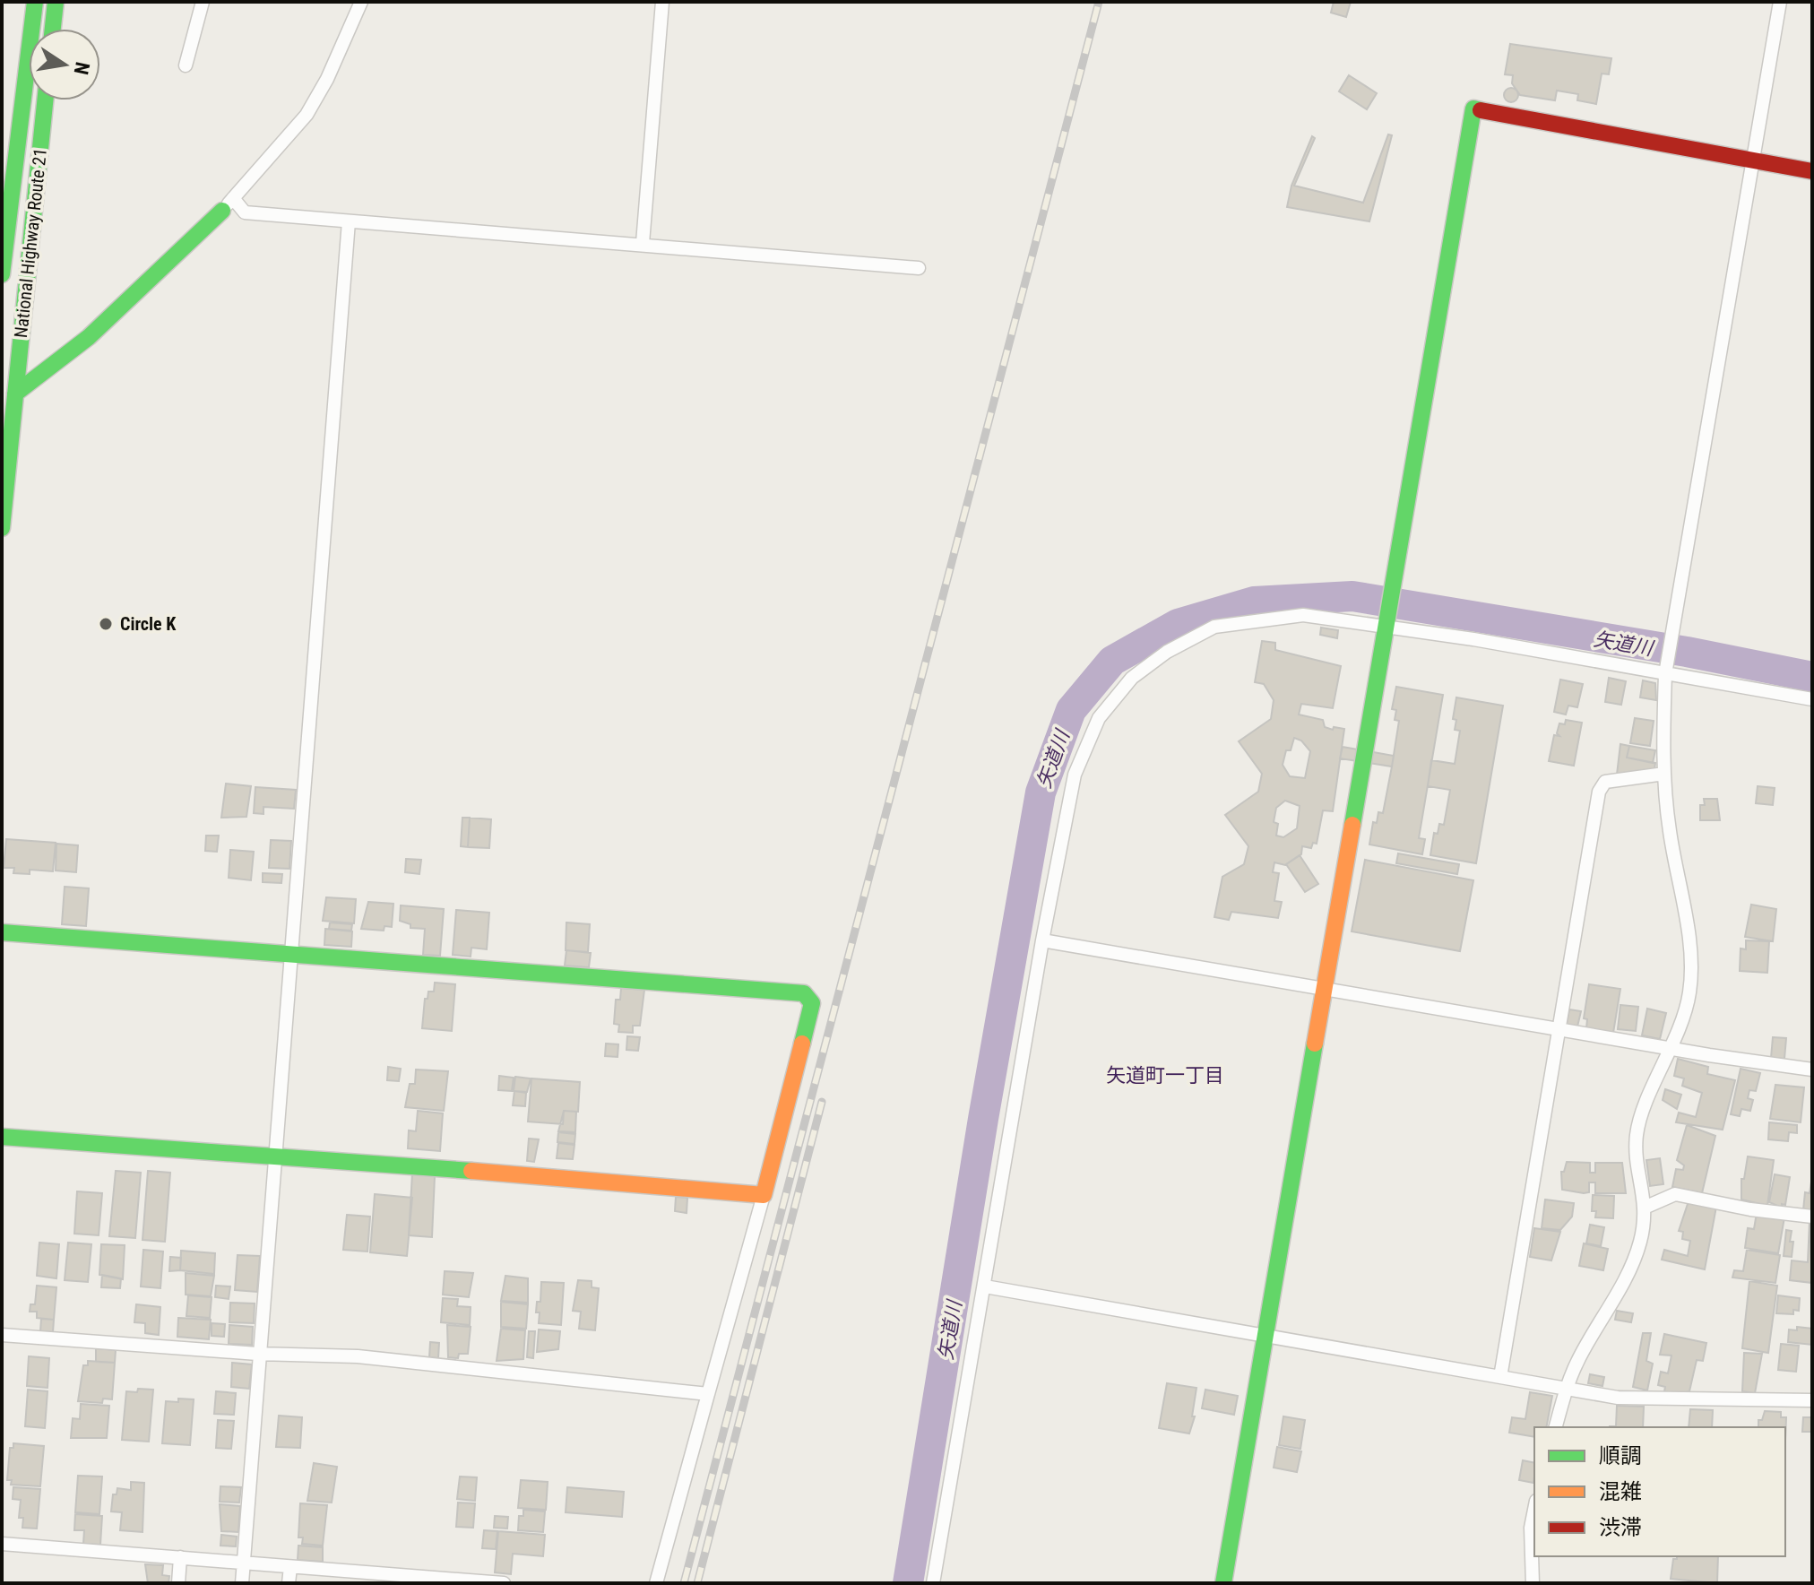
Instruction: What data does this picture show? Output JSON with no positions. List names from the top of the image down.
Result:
{
  "streets": {
    "main road": ["National Highway Route 21"]
  },
  "districts": ["矢道町一丁目"],
  "water": ["矢道川"],
  "places": ["Circle K"],
  "legend": ["順調", "混雑", "渋滞"],
  "north": "right"
}
